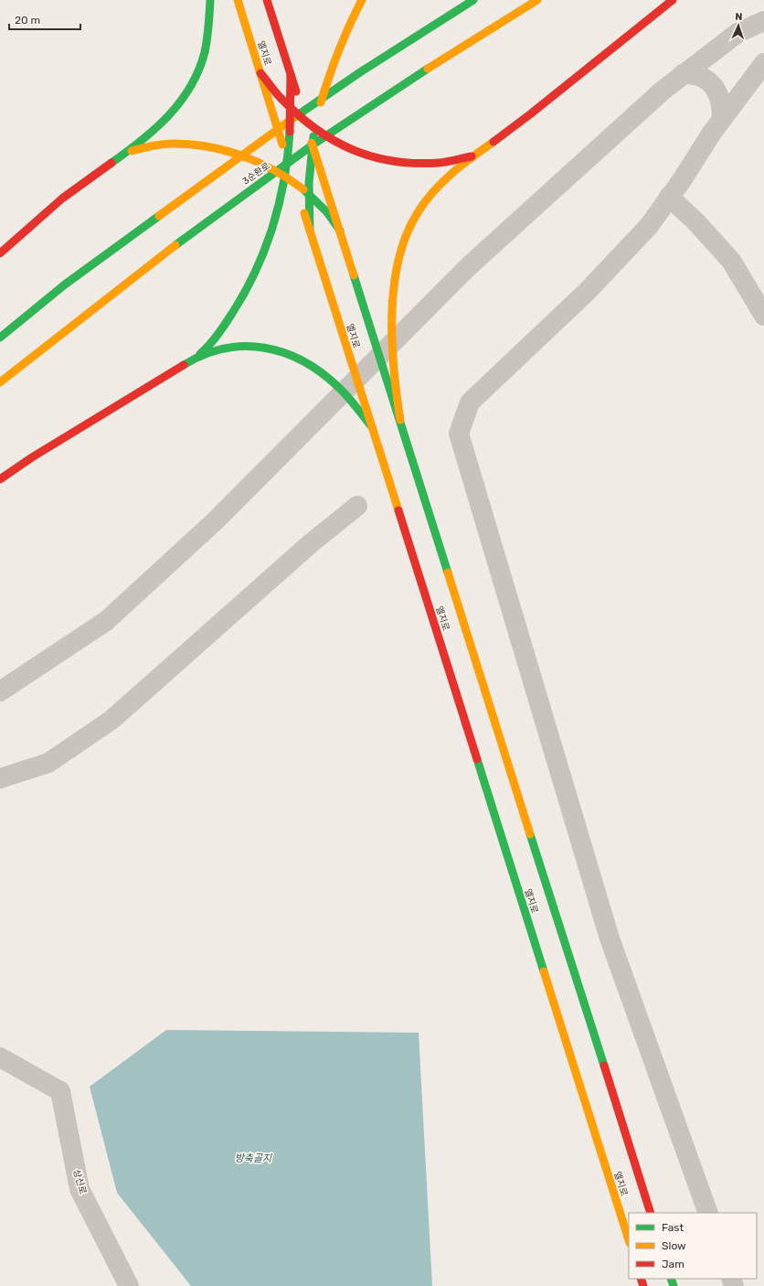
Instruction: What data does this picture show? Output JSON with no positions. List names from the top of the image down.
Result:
{
  "streets": {
    "main road": ["엘지로", "3순환로"],
    "street": ["상신로"]
  },
  "water": ["방축골지"],
  "legend": ["Fast", "Slow", "Jam"],
  "scale_bar": "20 m",
  "north": "top"
}
